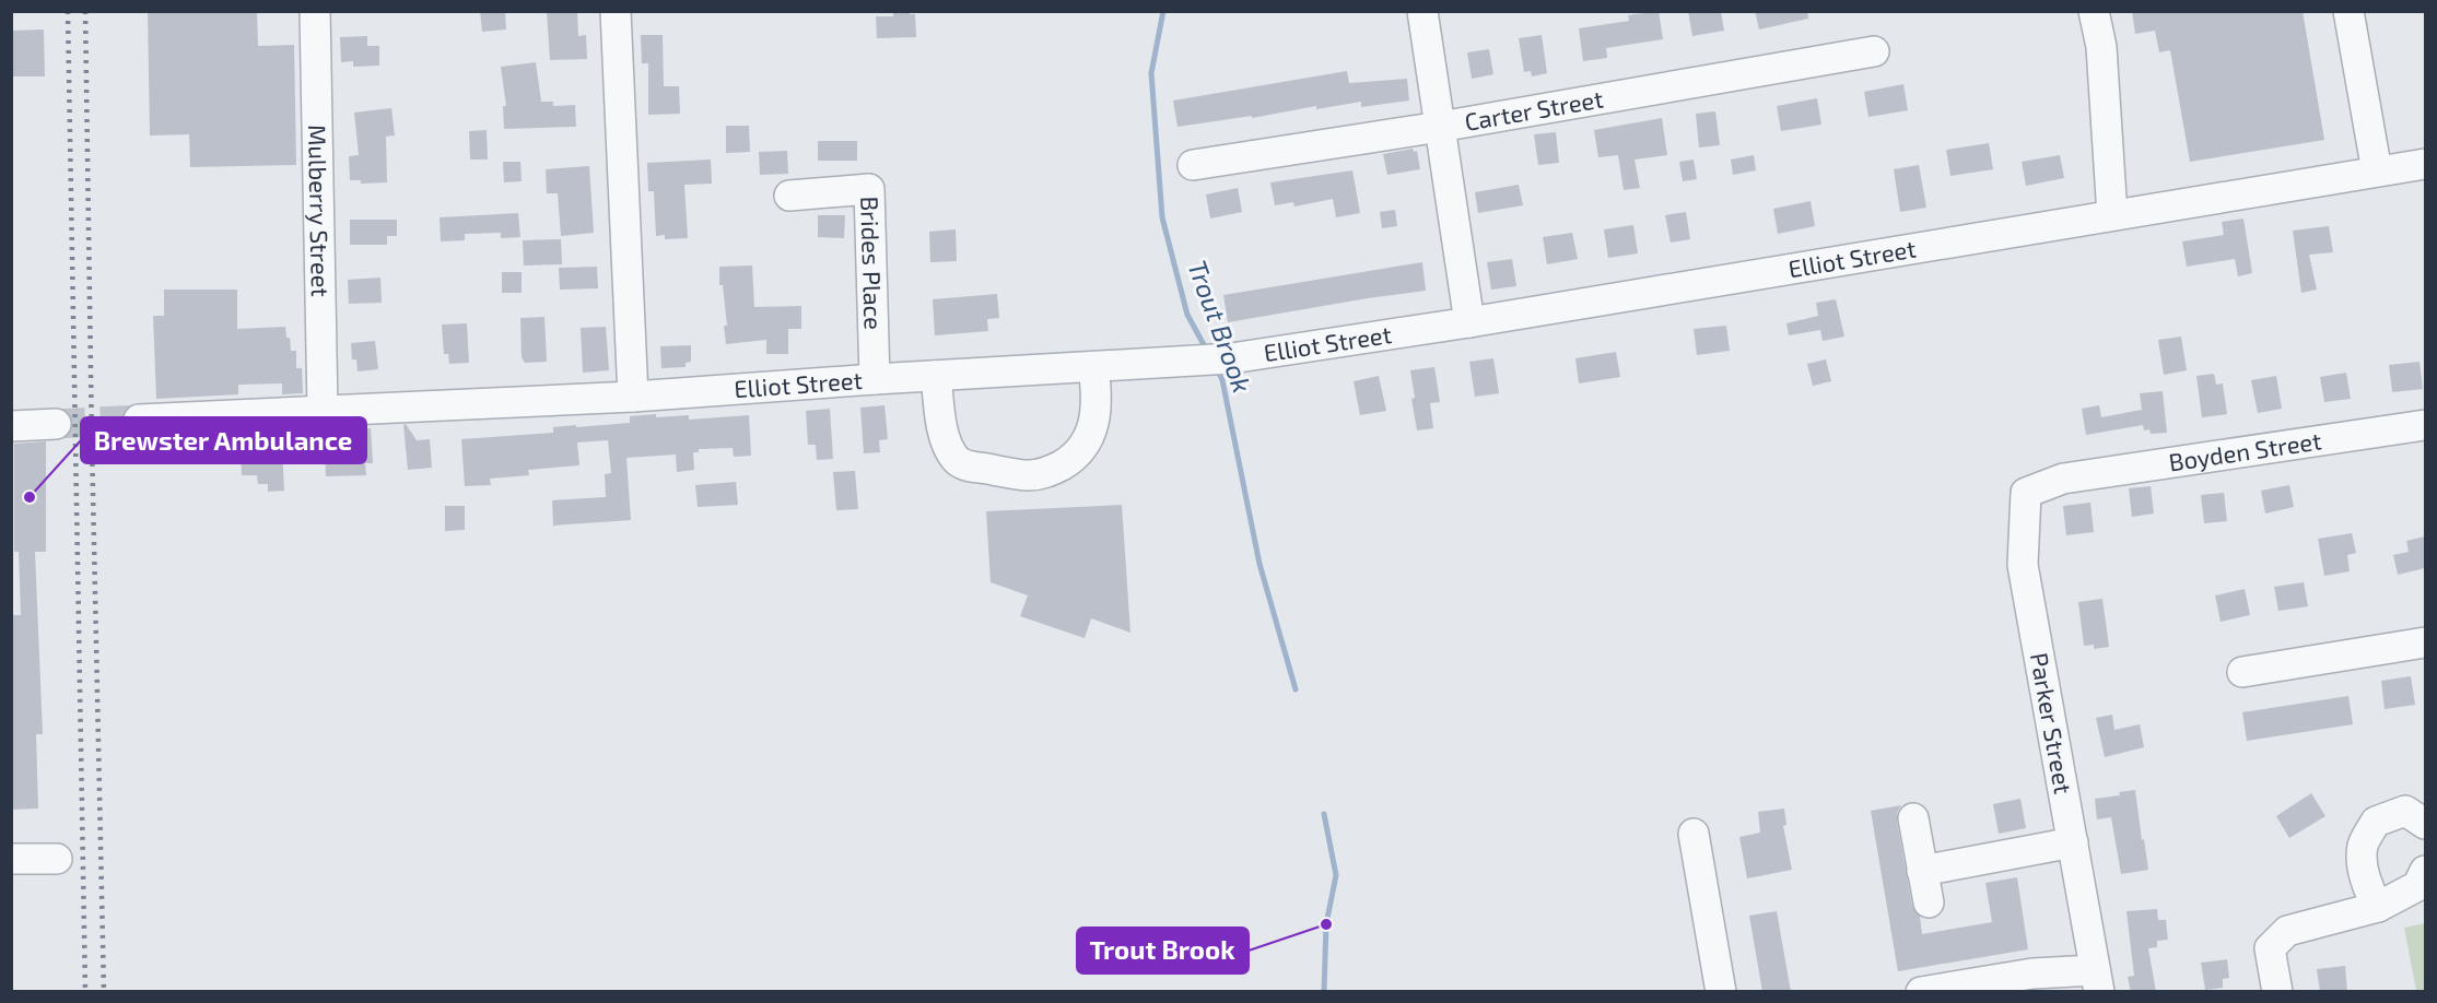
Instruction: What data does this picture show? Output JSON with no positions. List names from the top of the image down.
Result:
{
  "streets": {
    "street": [
      "Carter Street",
      "Mulberry Street",
      "Elliot Street",
      "Brides Place",
      "Boyden Street",
      "Parker Street"
    ]
  },
  "crossings": [
    ["Mulberry Street", "Elliot Street"],
    ["Elliot Street", "Brides Place"],
    ["Boyden Street", "Parker Street"]
  ],
  "water": ["Trout Brook"],
  "places": ["Brewster Ambulance", "Trout Brook"]
}
